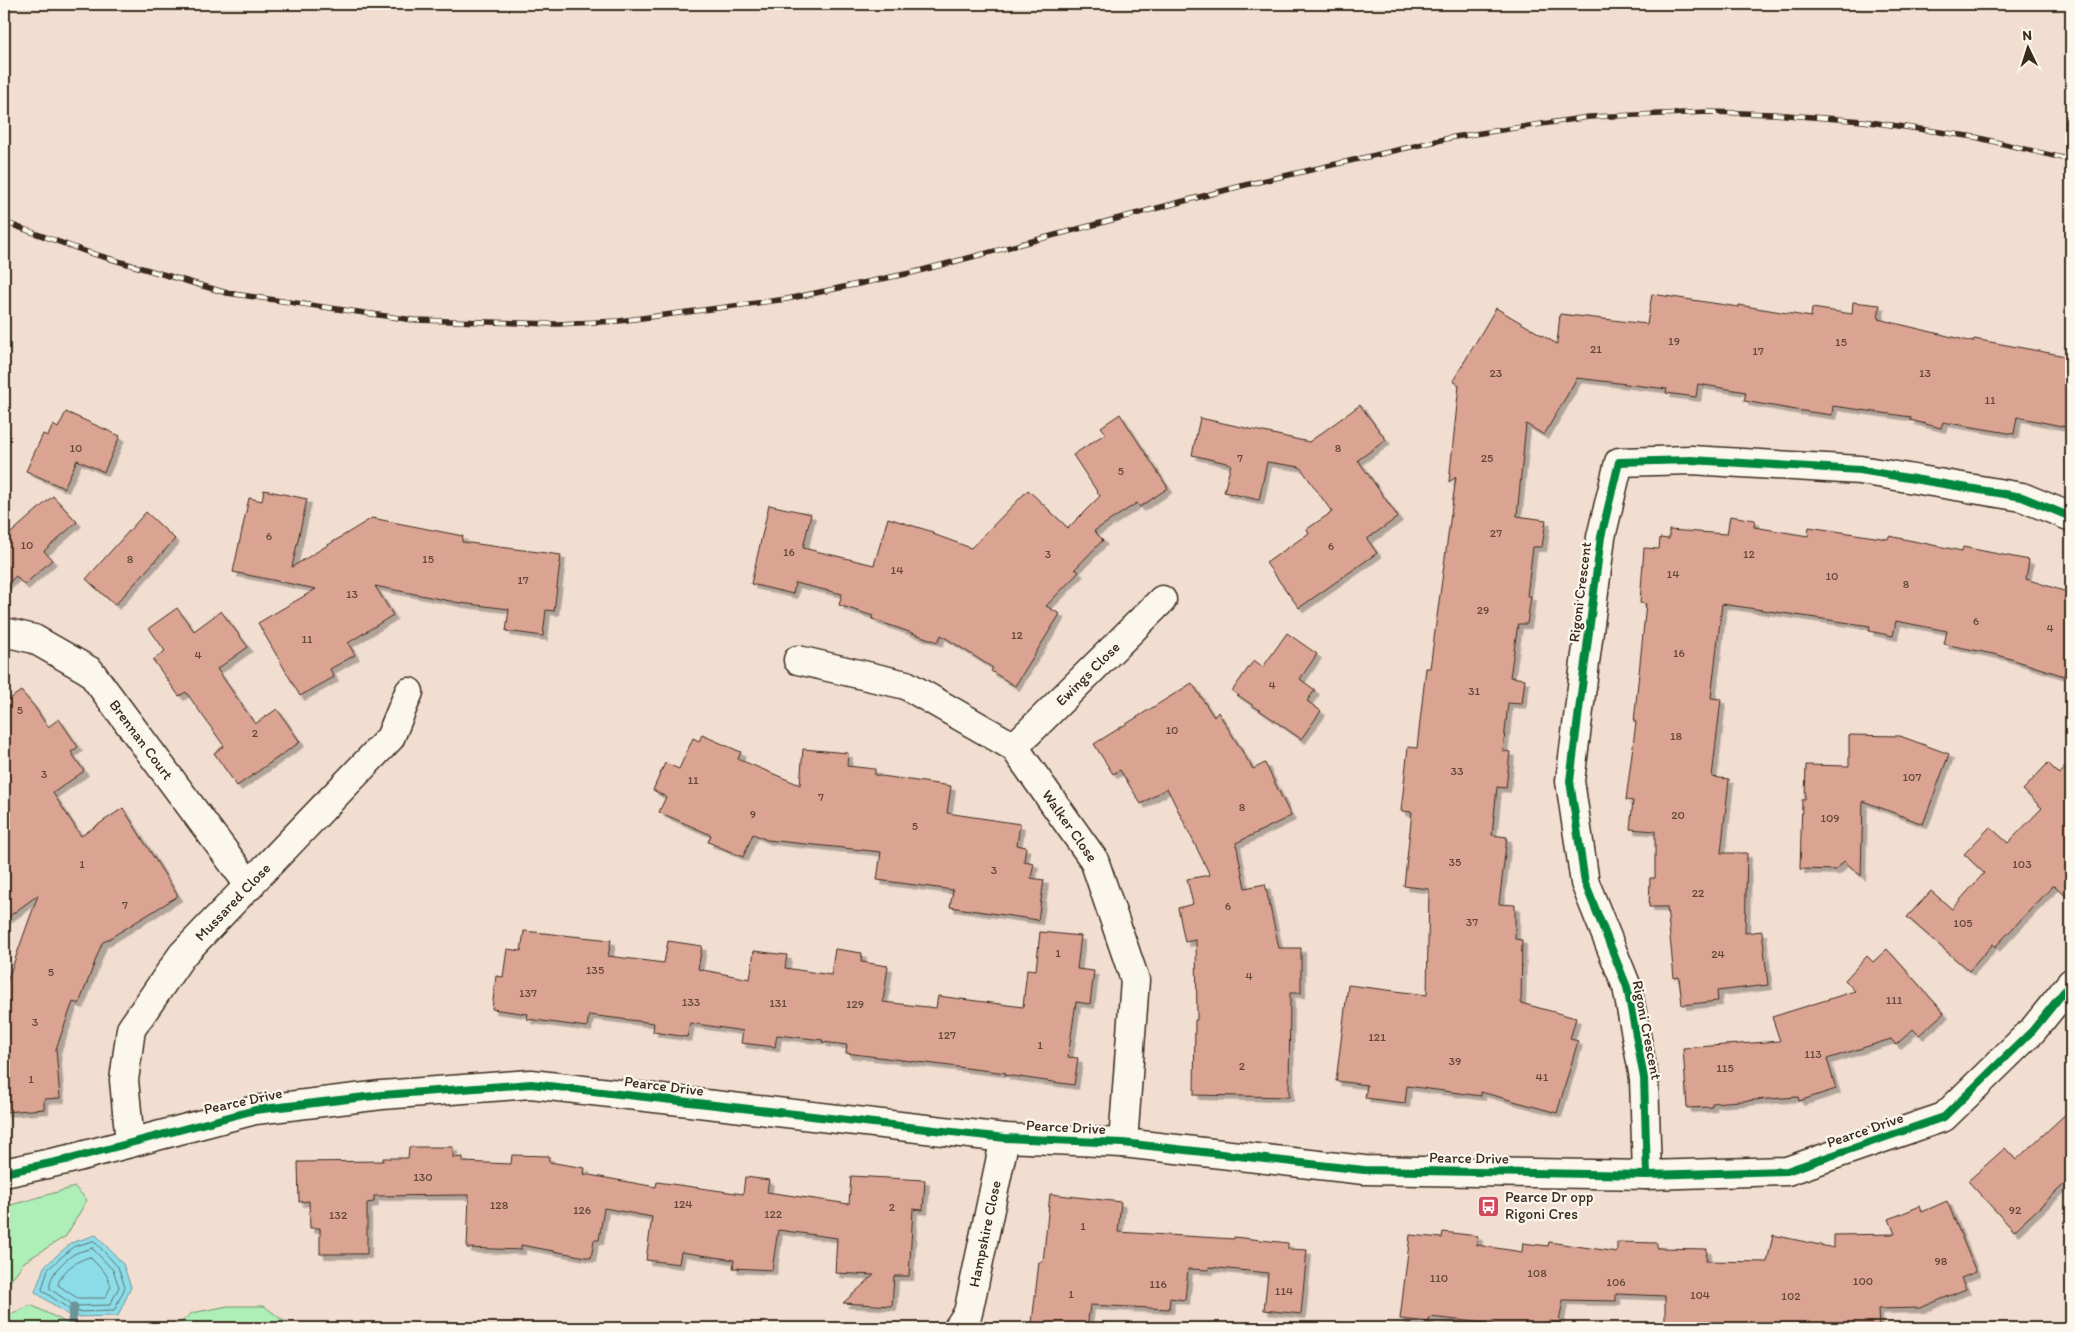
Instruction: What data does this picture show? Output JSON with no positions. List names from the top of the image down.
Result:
{
  "streets": {
    "street": [
      "Rigoni Crescent",
      "Ewings Close",
      "Brennan Court",
      "Walker Close",
      "Mussared Close",
      "Pearce Drive",
      "Hampshire Close"
    ]
  },
  "crossings": [
    ["Rigoni Crescent", "Pearce Drive"],
    ["Ewings Close", "Walker Close"],
    ["Brennan Court", "Mussared Close"],
    ["Walker Close", "Pearce Drive"],
    ["Mussared Close", "Pearce Drive"],
    ["Pearce Drive", "Hampshire Close"]
  ],
  "places": {
    "bus stop": ["Pearce Dr opp Rigoni Cres"]
  },
  "house_numbers": [
    "19",
    "15",
    "21",
    "17",
    "23",
    "13",
    "11",
    "10",
    "8",
    "7",
    "25",
    "5",
    "27",
    "6",
    "10",
    "6",
    "16",
    "3",
    "12",
    "8",
    "15",
    "14",
    "14",
    "10",
    "17",
    "8",
    "13",
    "29",
    "6",
    "4",
    "12",
    "11",
    "16",
    "4",
    "4",
    "31",
    "5",
    "10",
    "2",
    "18",
    "33",
    "3",
    "107",
    "11",
    "7",
    "8",
    "9",
    "20",
    "109",
    "5",
    "35",
    "1",
    "103",
    "3",
    "22",
    "7",
    "6",
    "37",
    "105",
    "1",
    "24",
    "135",
    "5",
    "4",
    "137",
    "111",
    "133",
    "131",
    "129",
    "3",
    "127",
    "121",
    "1",
    "113",
    "39",
    "2",
    "115",
    "41",
    "1",
    "130",
    "124",
    "128",
    "2",
    "126",
    "92",
    "122",
    "132",
    "1",
    "98",
    "108",
    "110",
    "100",
    "106",
    "116",
    "114",
    "1",
    "104",
    "102"
  ],
  "north": "top"
}
